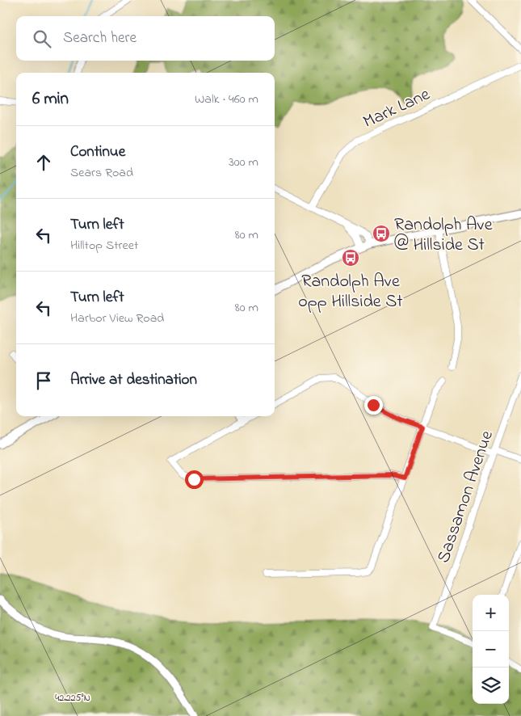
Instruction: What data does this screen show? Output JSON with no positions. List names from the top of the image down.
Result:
{
  "streets": {
    "street": ["Mark Lane", "Sassamon Avenue"]
  },
  "places": {
    "bus stop": ["Randolph Ave @ Hillside St", "Randolph Ave opp Hillside St"]
  },
  "page": {
    "search": "Search here",
    "heading": ["6 min", "Walk · 460 m"],
    "list": [
      ["Continue", "Sears Road", "300 m"],
      ["Turn left", "Hilltop Street", "80 m"],
      ["Turn left", "Harbor View Road", "80 m"],
      "Arrive at destination"
    ],
    "map_buttons": ["+", "−"]
  },
  "coordinates": ["42.225°N"]
}
